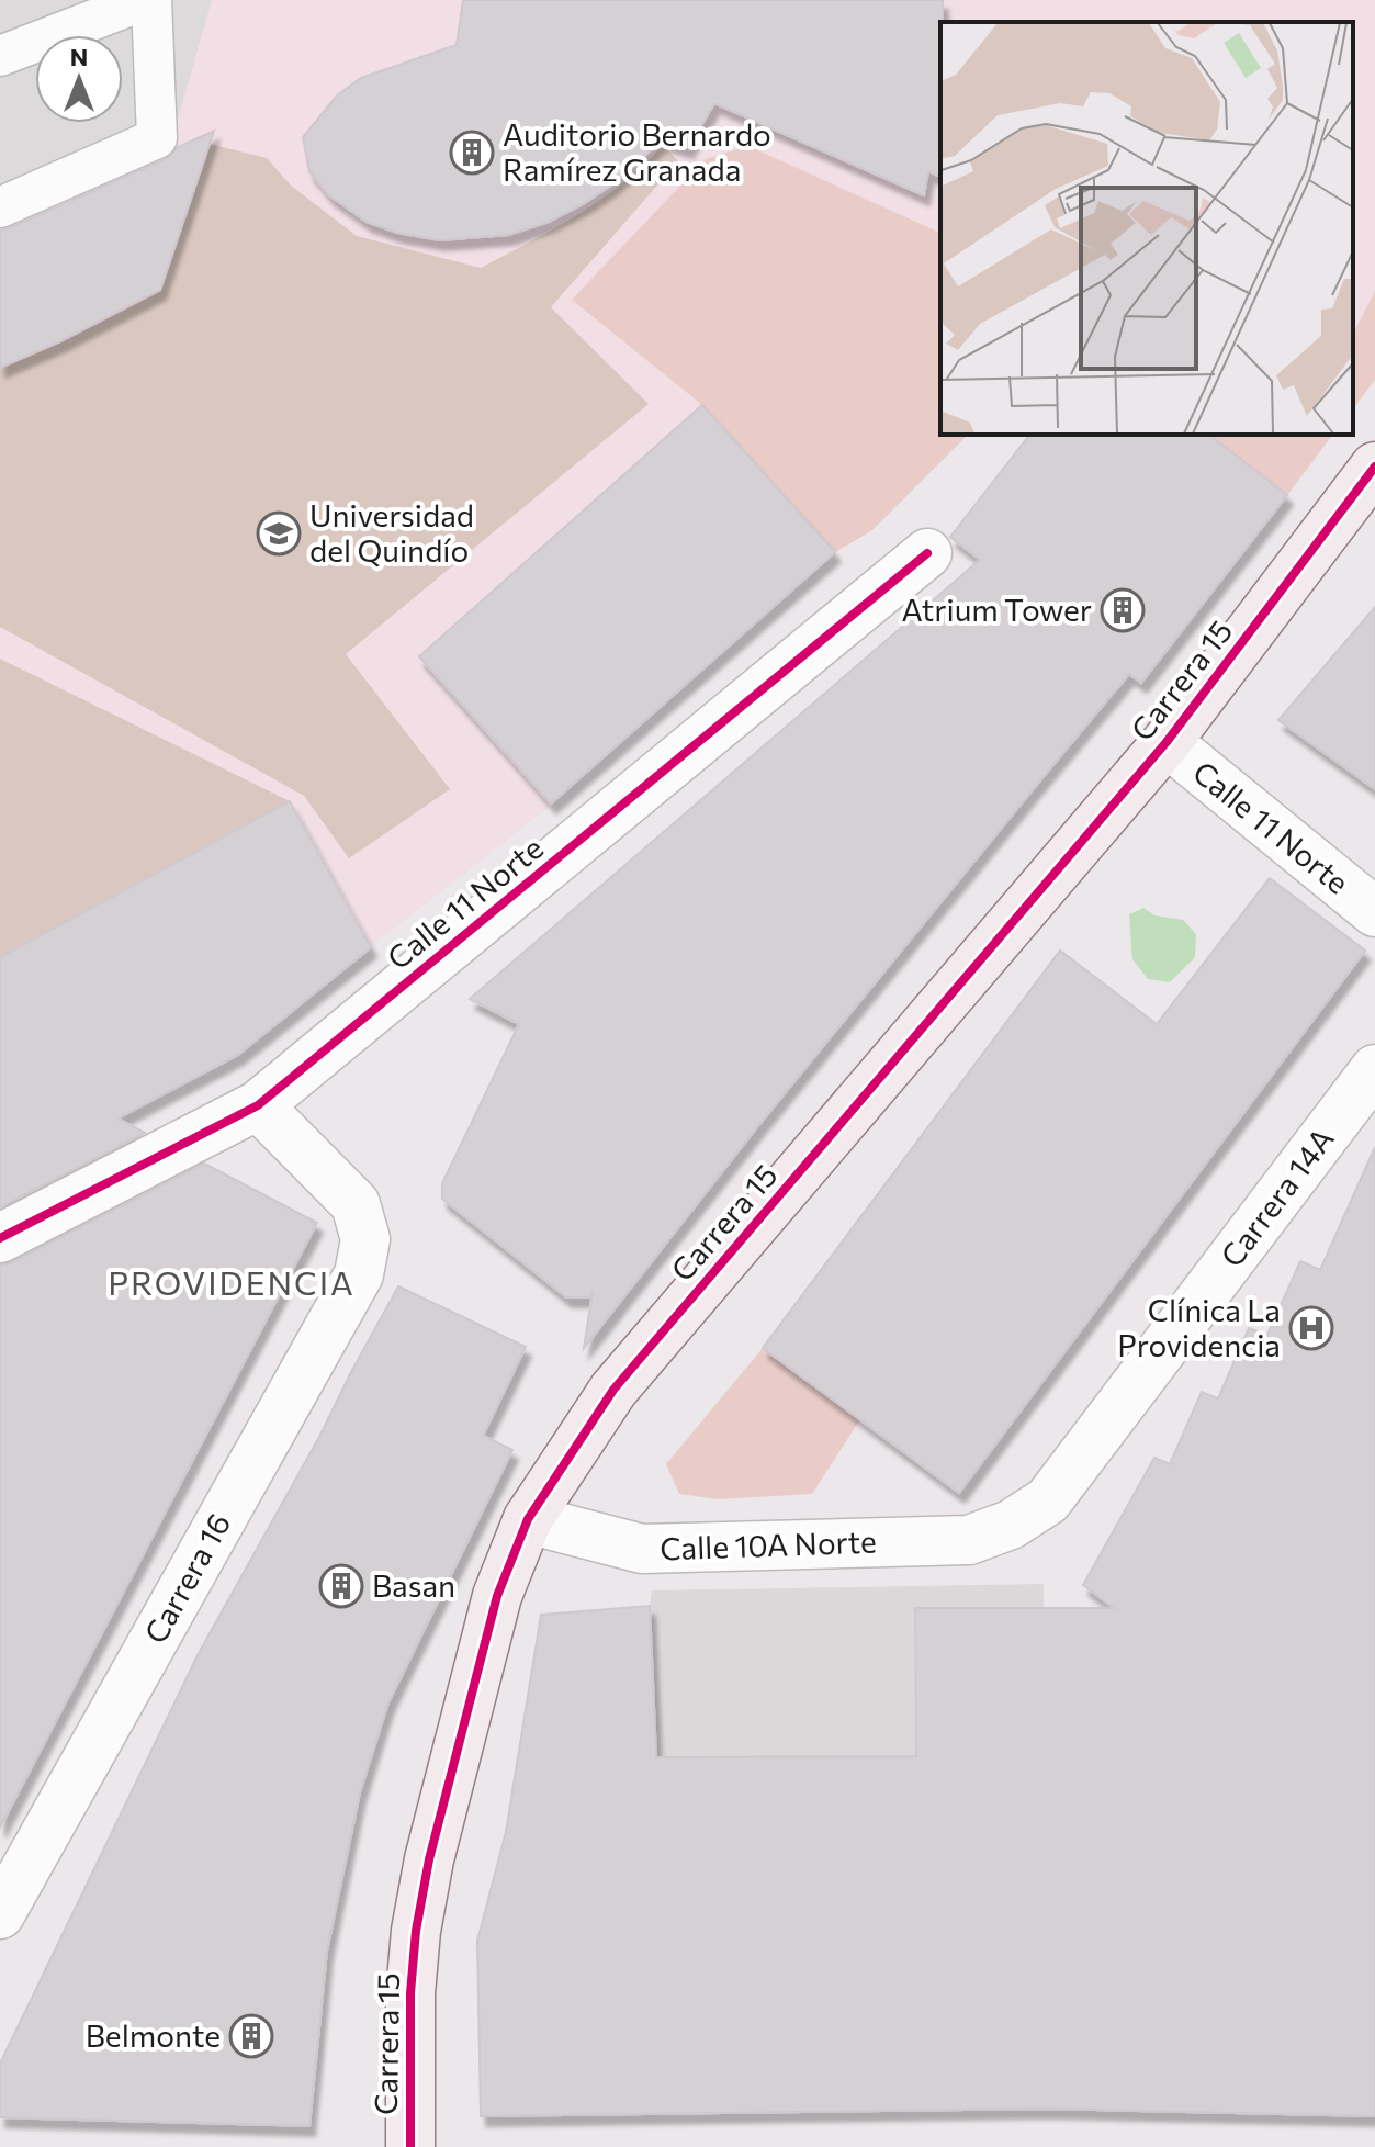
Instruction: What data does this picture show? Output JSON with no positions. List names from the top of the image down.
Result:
{
  "streets": {
    "street": [
      "Carrera 15",
      "Calle 11 Norte",
      "Carrera 14A",
      "Calle 10A Norte",
      "Carrera 16"
    ]
  },
  "crossings": [
    ["Carrera 15", "Calle 11 Norte"],
    ["Carrera 15", "Calle 10A Norte"],
    ["Calle 11 Norte", "Carrera 16"],
    ["Carrera 14A", "Calle 10A Norte"]
  ],
  "districts": ["PROVIDENCIA"],
  "places": {
    "building": [
      "Auditorio Bernardo Ramírez Granada",
      "Atrium Tower",
      "Basan",
      "Belmonte"
    ],
    "school or university": ["Universidad del Quindío"],
    "hospital": ["Clínica La Providencia"]
  },
  "north": "top"
}
